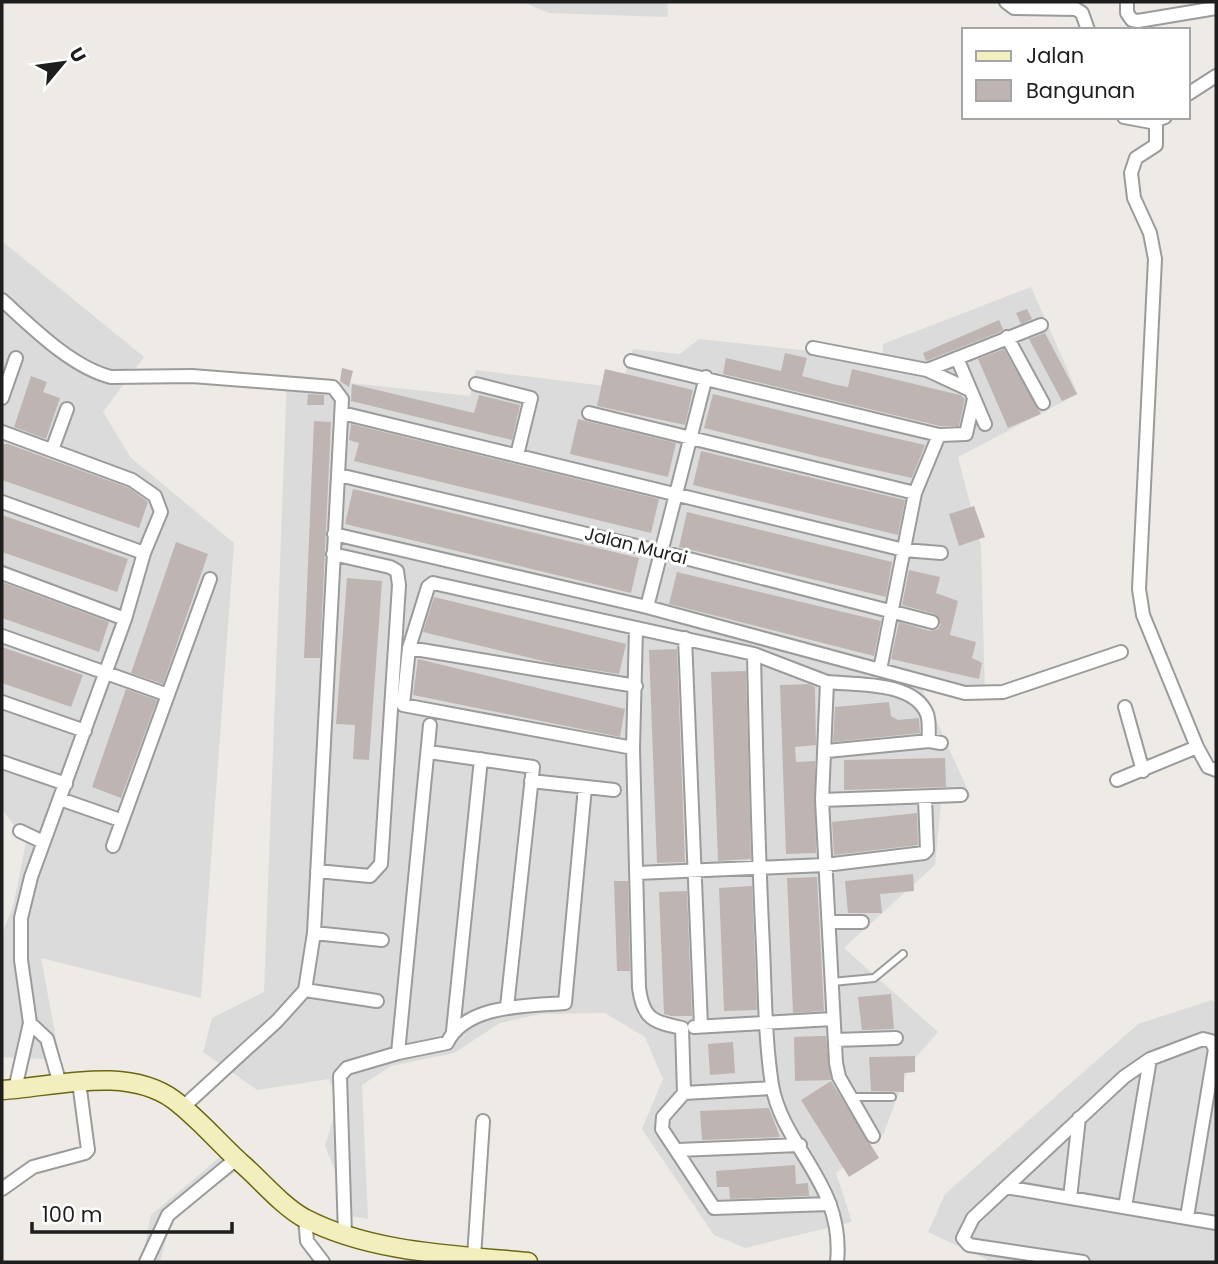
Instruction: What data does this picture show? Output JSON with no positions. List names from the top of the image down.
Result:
{
  "streets": {
    "street": ["Jalan Murai"]
  },
  "legend": ["Jalan", "Bangunan"],
  "scale_bar": "100 m",
  "north": "top right"
}
